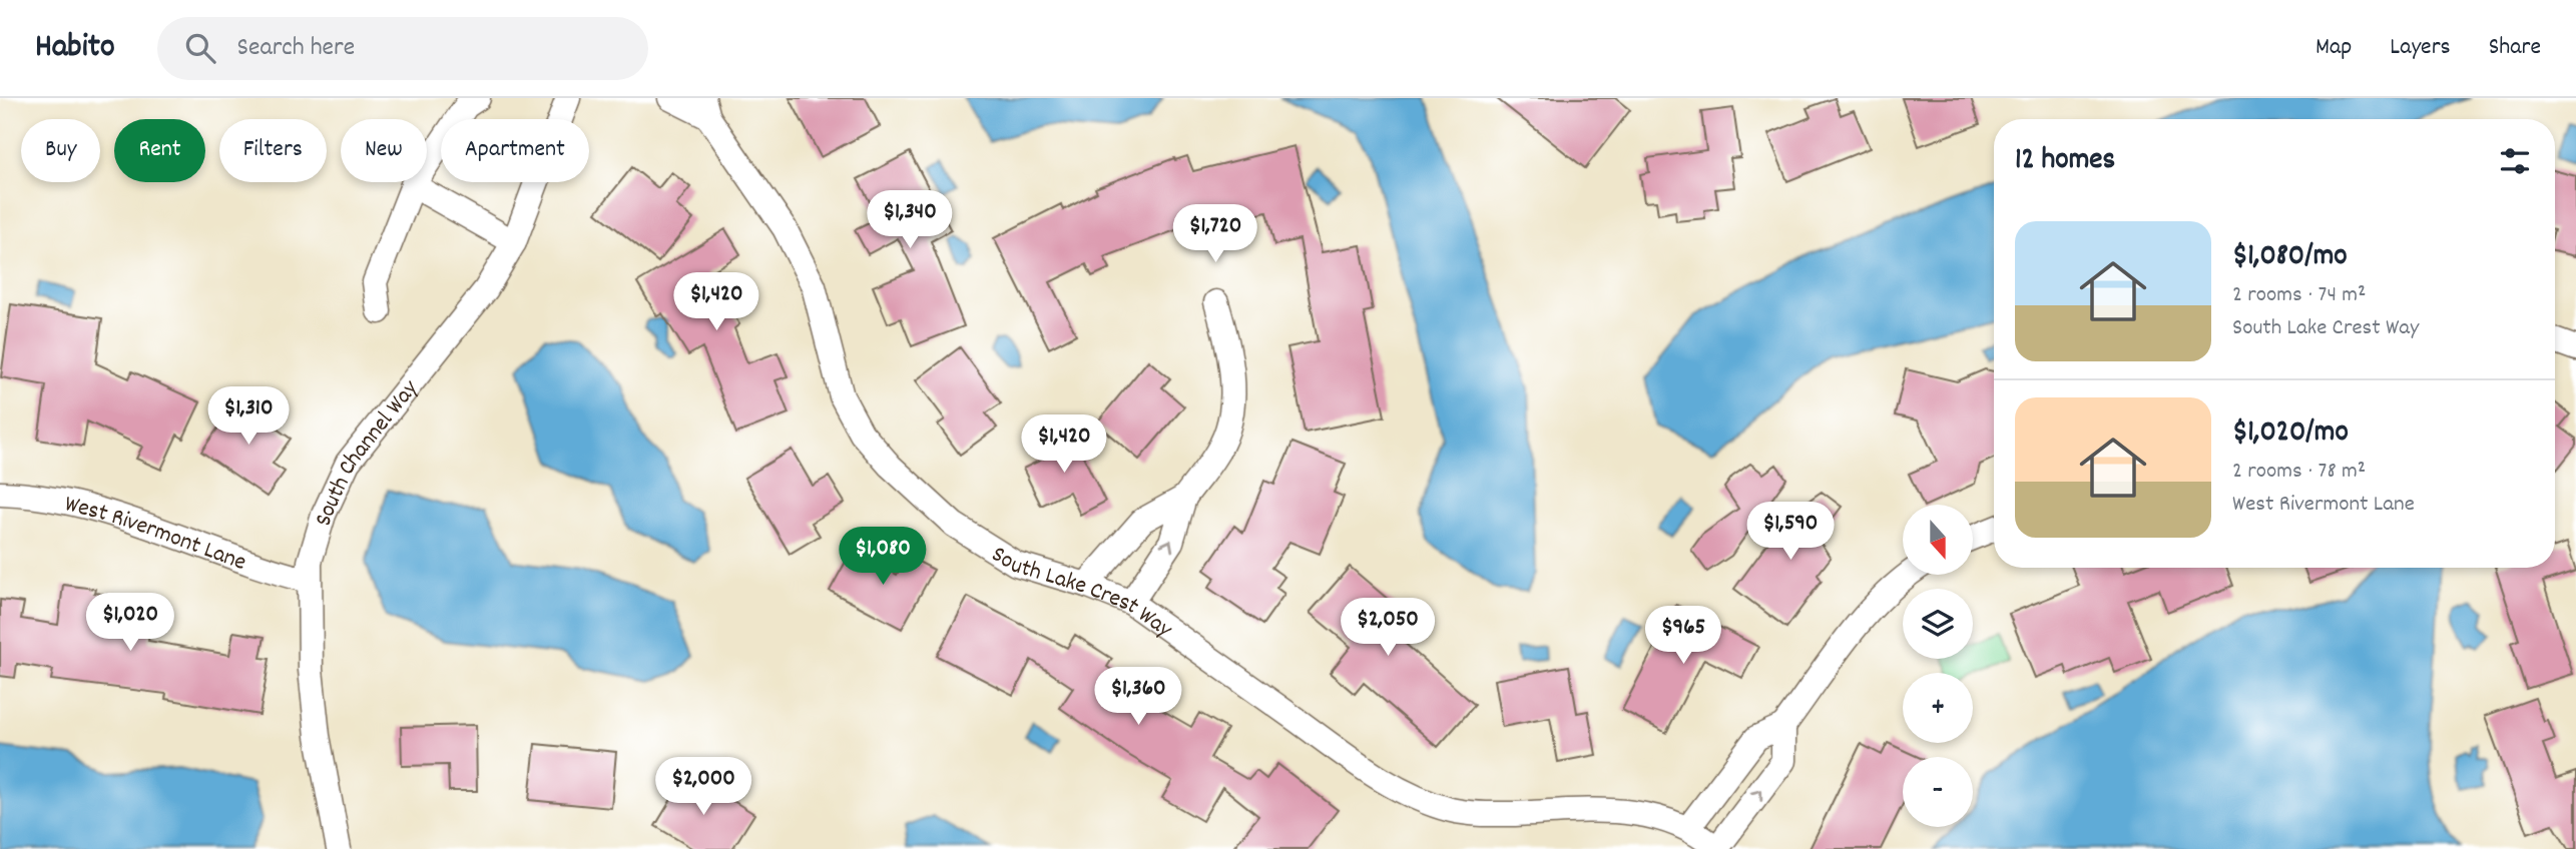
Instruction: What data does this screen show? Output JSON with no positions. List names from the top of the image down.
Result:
{
  "streets": {
    "street": ["South Channel Way", "West Rivermont Lane", "South Lake Crest Way"]
  },
  "crossings": [
    ["South Channel Way", "West Rivermont Lane"]
  ],
  "north": "bottom",
  "page": {
    "header": "Habito",
    "search": "Search here",
    "nav": ["Map", "Layers", "Share"],
    "chip": [
      "Buy",
      "Rent",
      "Filters",
      "New",
      "Apartment"
    ],
    "heading": "12 homes",
    "price": [
      "$1,340",
      "$1,720",
      "$1,420",
      "$1,310",
      "$1,420",
      "$1,590",
      "$1,080",
      "$1,020",
      "$2,050",
      "$965",
      "$1,360",
      "$2,000"
    ],
    "list": [
      {
        "name": "$1,080/mo",
        "note": "2 rooms · 74 m² · South Lake Crest Way"
      },
      {
        "name": "$1,020/mo",
        "note": "2 rooms · 78 m² · West Rivermont Lane"
      }
    ],
    "map_buttons": ["+", "−"]
  }
}
